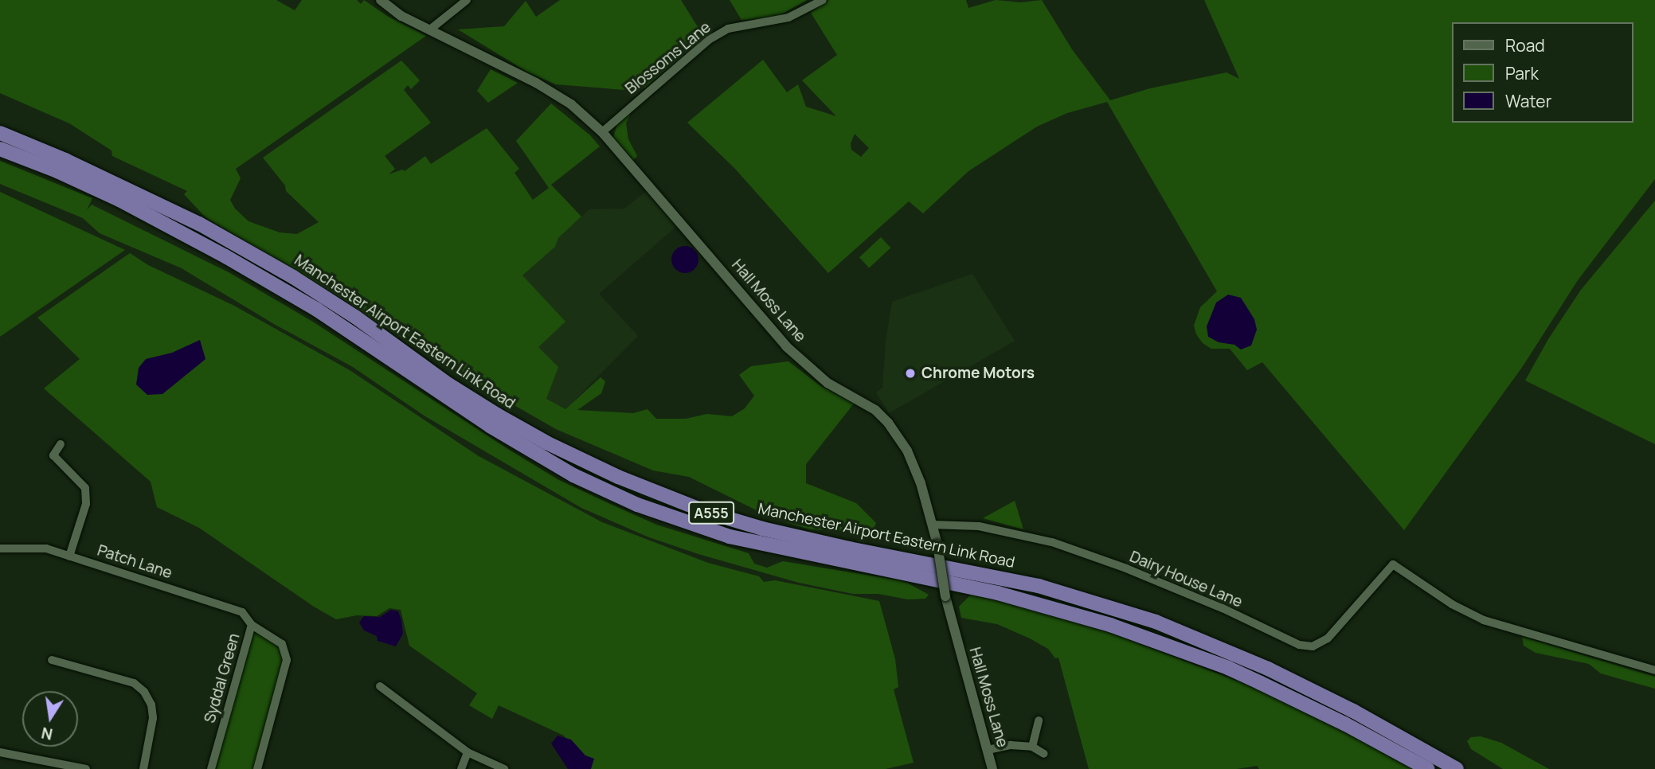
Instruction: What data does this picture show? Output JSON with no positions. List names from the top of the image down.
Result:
{
  "streets": {
    "highway": ["Manchester Airport Eastern Link Road", "A555"],
    "street": [
      "Blossoms Lane",
      "Hall Moss Lane",
      "Patch Lane",
      "Dairy House Lane",
      "Syddal Green"
    ]
  },
  "crossings": [
    ["Blossoms Lane", "Hall Moss Lane"],
    ["Hall Moss Lane", "Dairy House Lane"],
    ["Patch Lane", "Syddal Green"]
  ],
  "places": ["Chrome Motors"],
  "legend": ["Road", "Park", "Water"],
  "north": "bottom"
}
